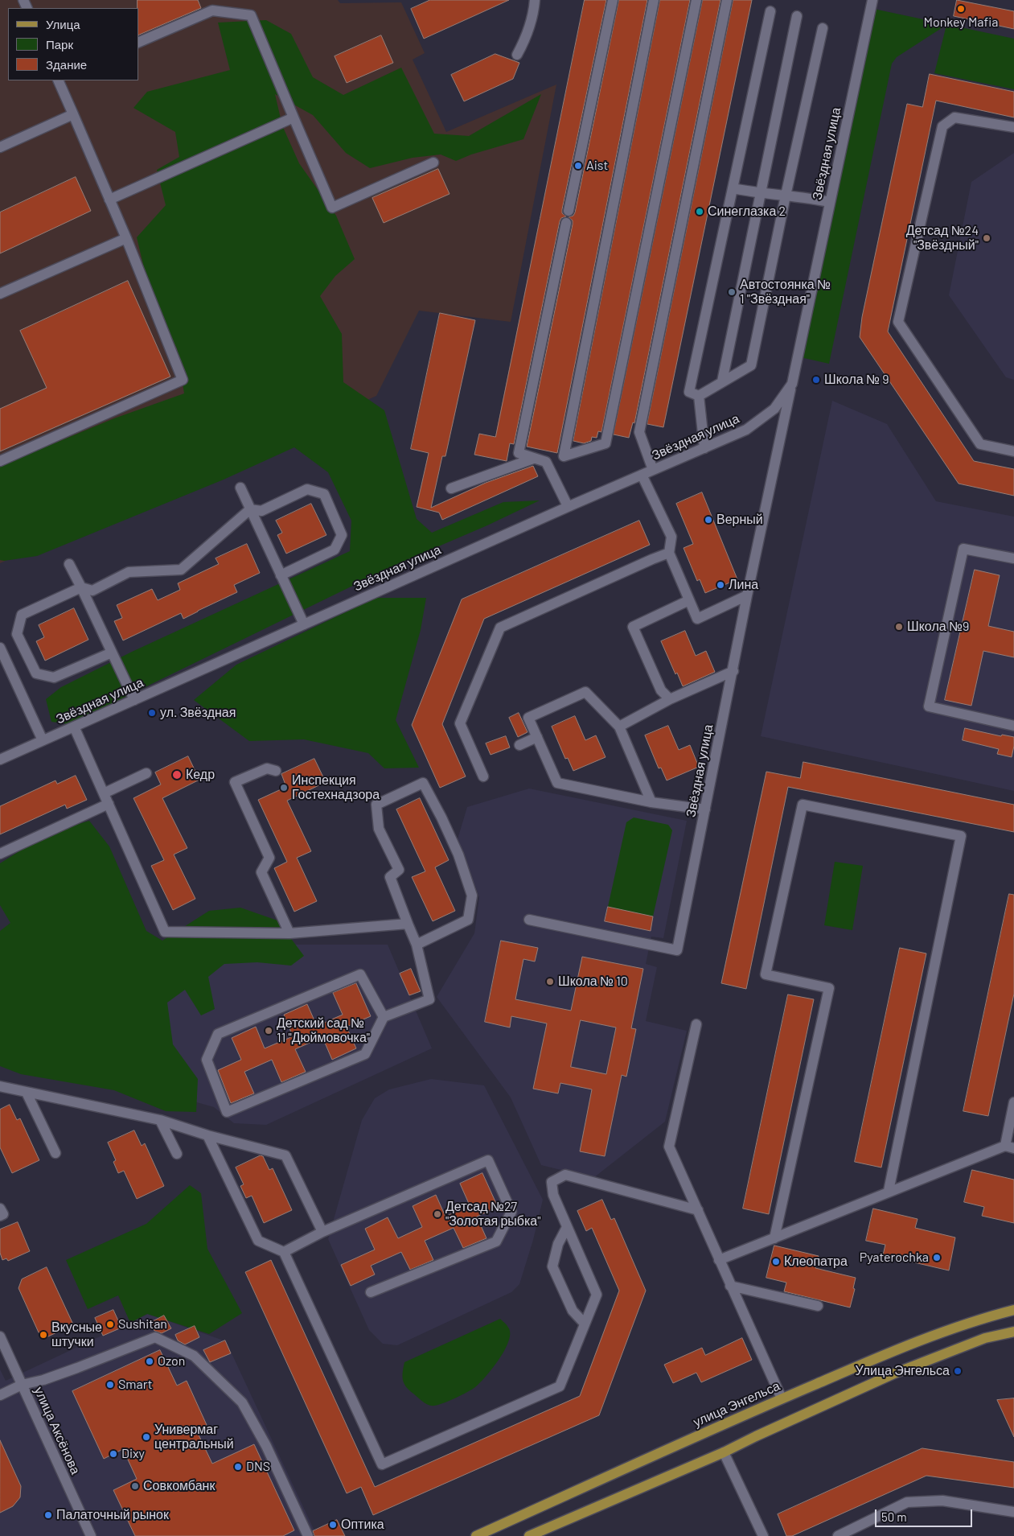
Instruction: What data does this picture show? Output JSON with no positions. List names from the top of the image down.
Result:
{
  "streets": {
    "main road": ["улица Энгельса"],
    "street": ["Звёздная улица", "улица Аксёнова"]
  },
  "places": [
    "Monkey Mafia",
    "Aist",
    "Синеглазка 2",
    "Детсад №24 \"Звёздный\"",
    "Автостоянка № 1 \"Звёздная\"",
    "Школа № 9",
    "Верный",
    "Лина",
    "Школа №9",
    "ул. Звёздная",
    "Кедр",
    "Инспекция Гостехнадзора",
    "Школа № 10",
    "Детский сад № 11 \"Дюймовочка\"",
    "Детсад №27 \"Золотая рыбка\"",
    "Pyaterochka",
    "Клеопатра",
    "Sushitan",
    "Вкусные штучки",
    "Ozon",
    "Улица Энгельса",
    "Smart",
    "Универмаг центральный",
    "Dixy",
    "DNS",
    "Совкомбанк",
    "Палаточный рынок",
    "Оптика"
  ],
  "legend": ["Улица", "Парк", "Здание"],
  "scale_bar": "50 m"
}
